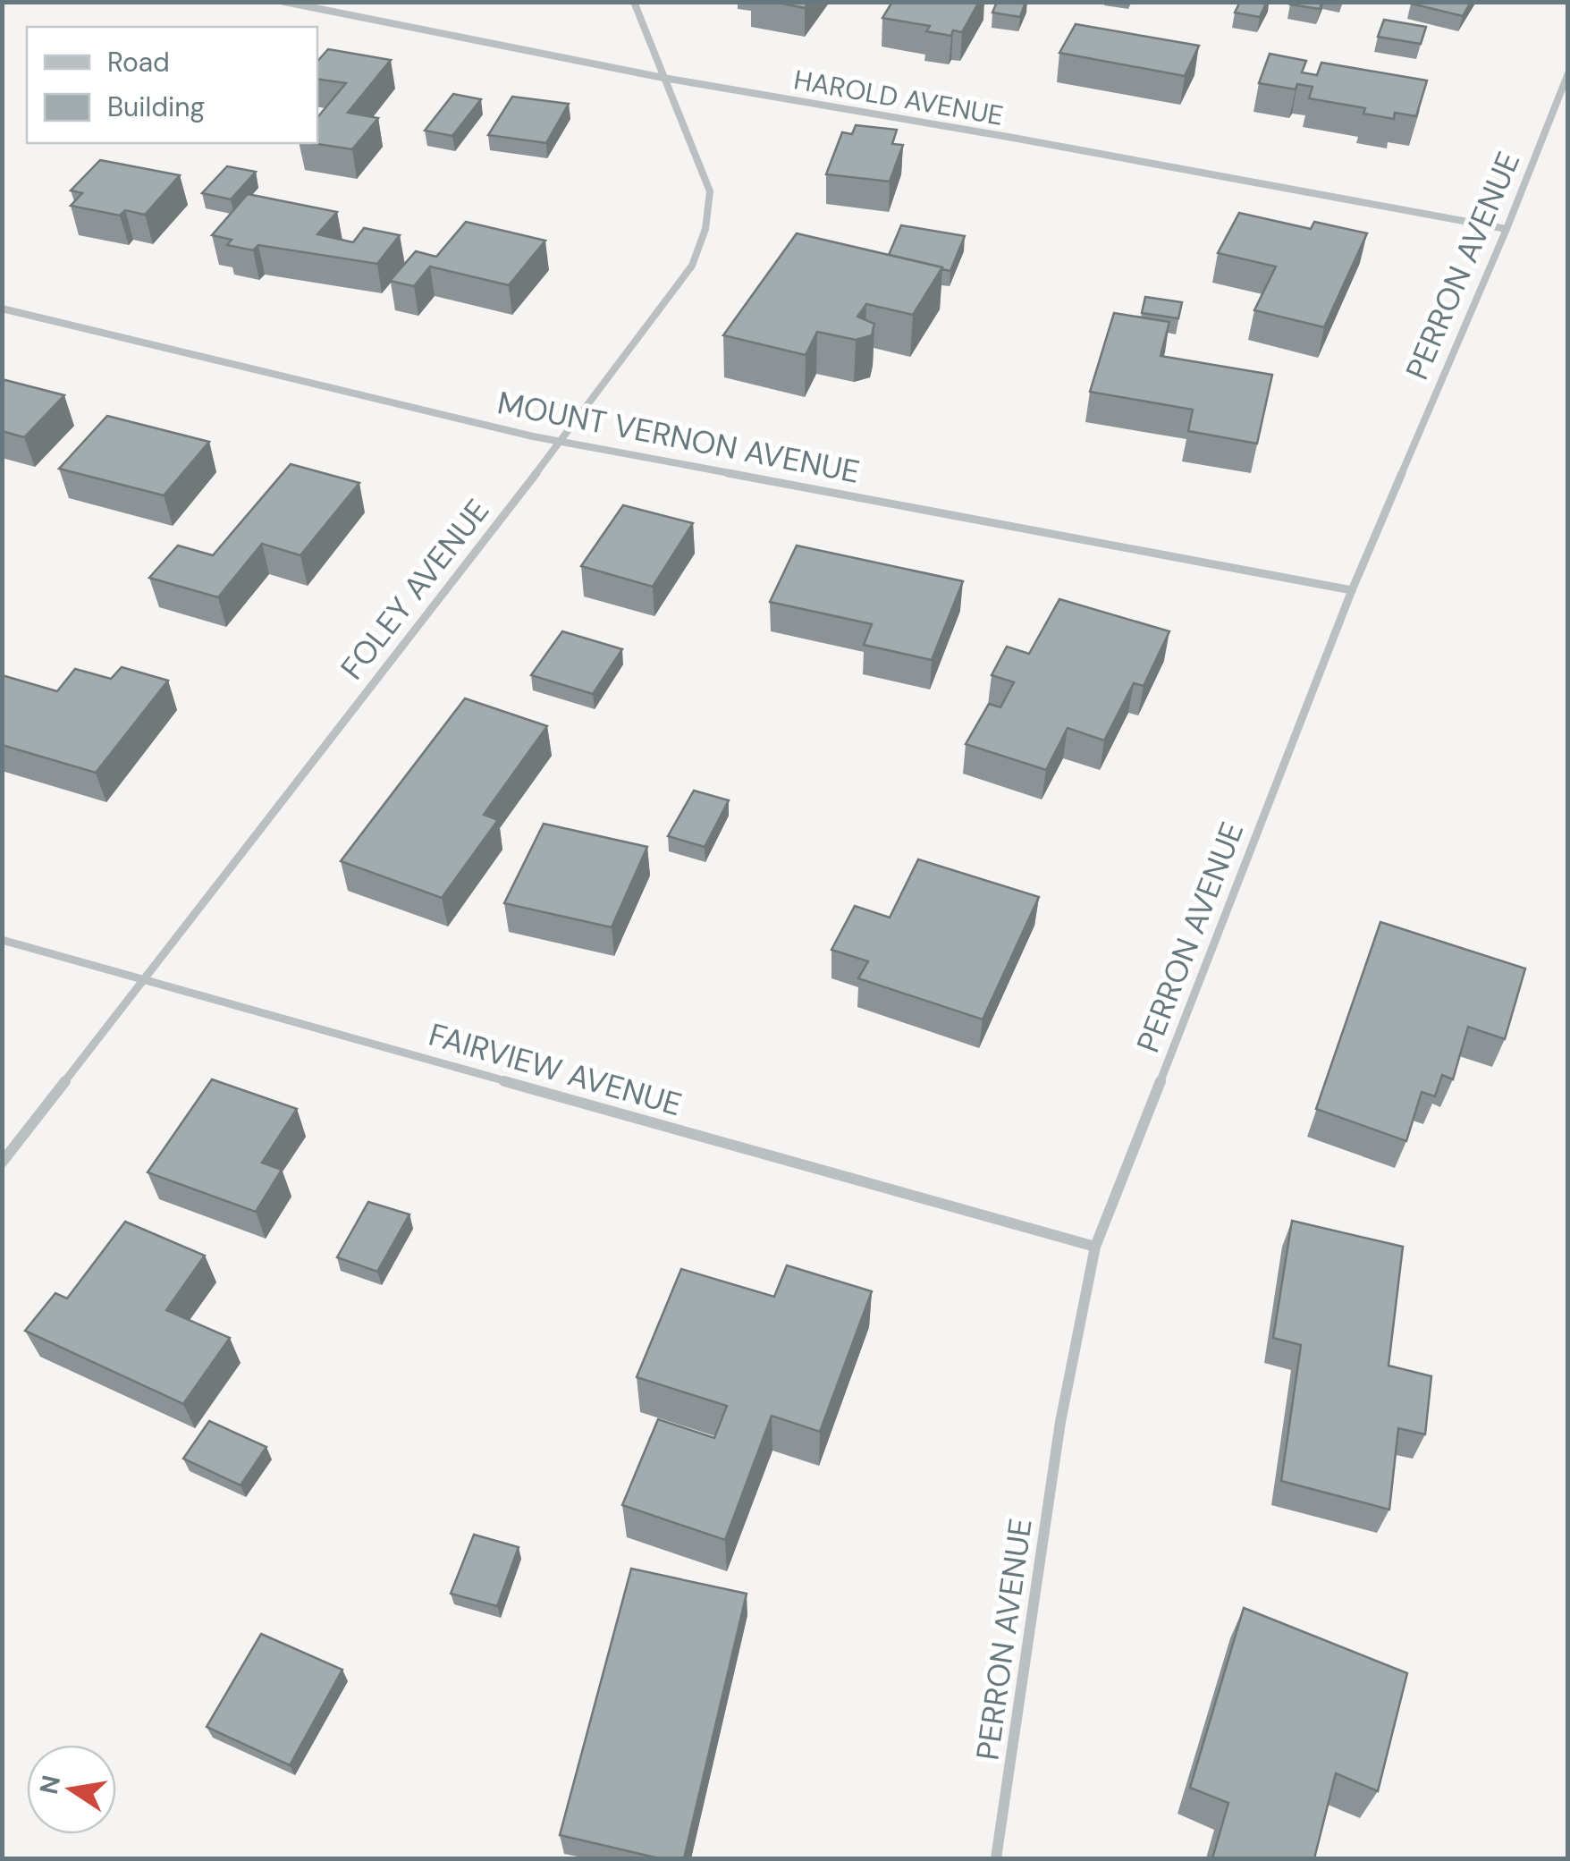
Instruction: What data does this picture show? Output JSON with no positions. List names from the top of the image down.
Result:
{
  "streets": {
    "street": [
      "HAROLD AVENUE",
      "PERRON AVENUE",
      "MOUNT VERNON AVENUE",
      "FOLEY AVENUE",
      "FAIRVIEW AVENUE"
    ]
  },
  "crossings": [
    ["HAROLD AVENUE", "PERRON AVENUE"],
    ["HAROLD AVENUE", "FOLEY AVENUE"],
    ["PERRON AVENUE", "MOUNT VERNON AVENUE"],
    ["PERRON AVENUE", "FAIRVIEW AVENUE"],
    ["MOUNT VERNON AVENUE", "FOLEY AVENUE"],
    ["FOLEY AVENUE", "FAIRVIEW AVENUE"]
  ],
  "legend": ["Road", "Building"],
  "north": "left"
}
